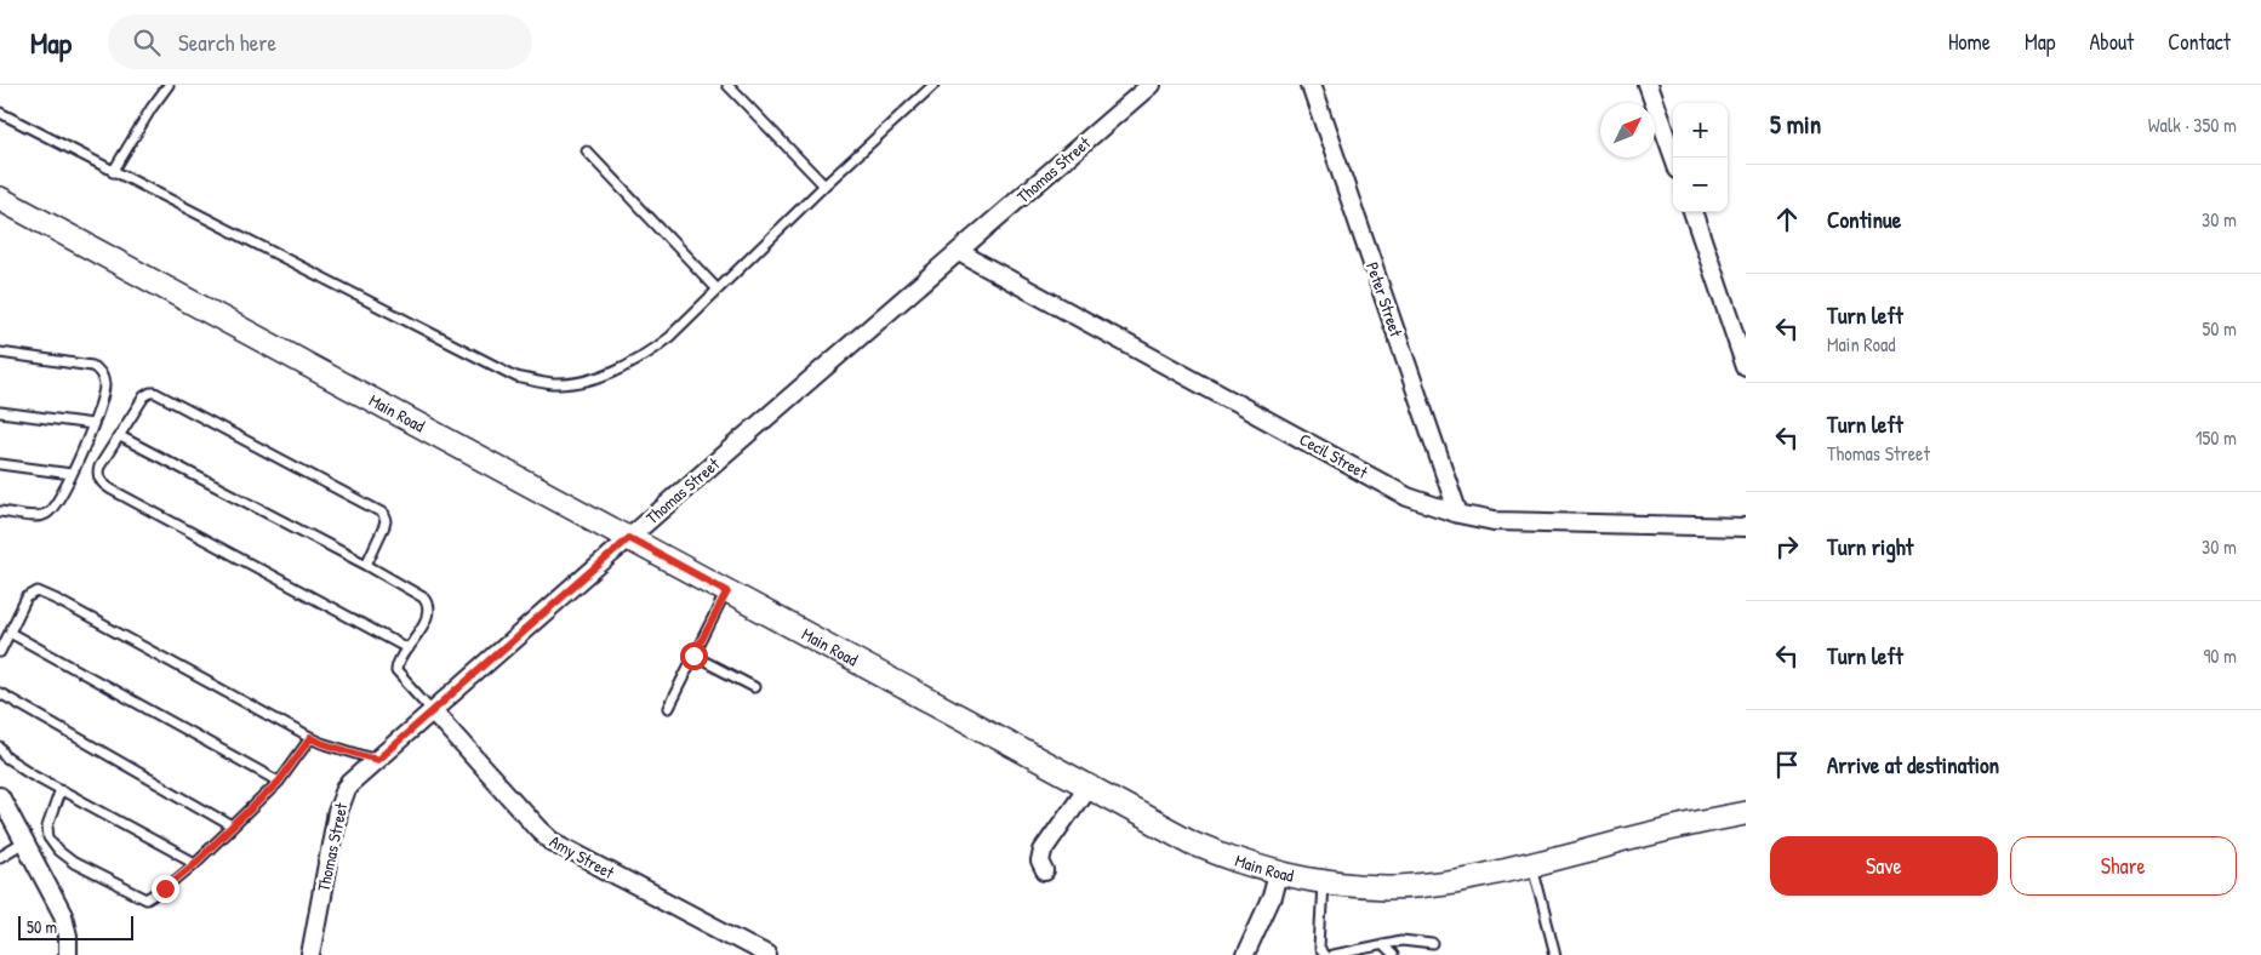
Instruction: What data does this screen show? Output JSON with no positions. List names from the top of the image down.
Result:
{
  "streets": {
    "main road": ["Main Road"],
    "street": [
      "Thomas Street",
      "Peter Street",
      "Cecil Street",
      "Amy Street"
    ]
  },
  "crossings": [
    ["Thomas Street", "Main Road"],
    ["Thomas Street", "Cecil Street"],
    ["Thomas Street", "Amy Street"],
    ["Peter Street", "Cecil Street"]
  ],
  "scale_bar": "50 m",
  "north": "top right",
  "page": {
    "header": "Map",
    "search": "Search here",
    "nav": [
      "Home",
      "Map",
      "About",
      "Contact"
    ],
    "heading": ["5 min", "Walk · 350 m"],
    "map_buttons": ["+", "−"],
    "list": [
      ["Continue", "30 m"],
      ["Turn left", "Main Road", "50 m"],
      ["Turn left", "Thomas Street", "150 m"],
      ["Turn right", "30 m"],
      ["Turn left", "90 m"],
      "Arrive at destination"
    ],
    "buttons": ["Save", "Share"],
    "scale": "50 m"
  }
}
